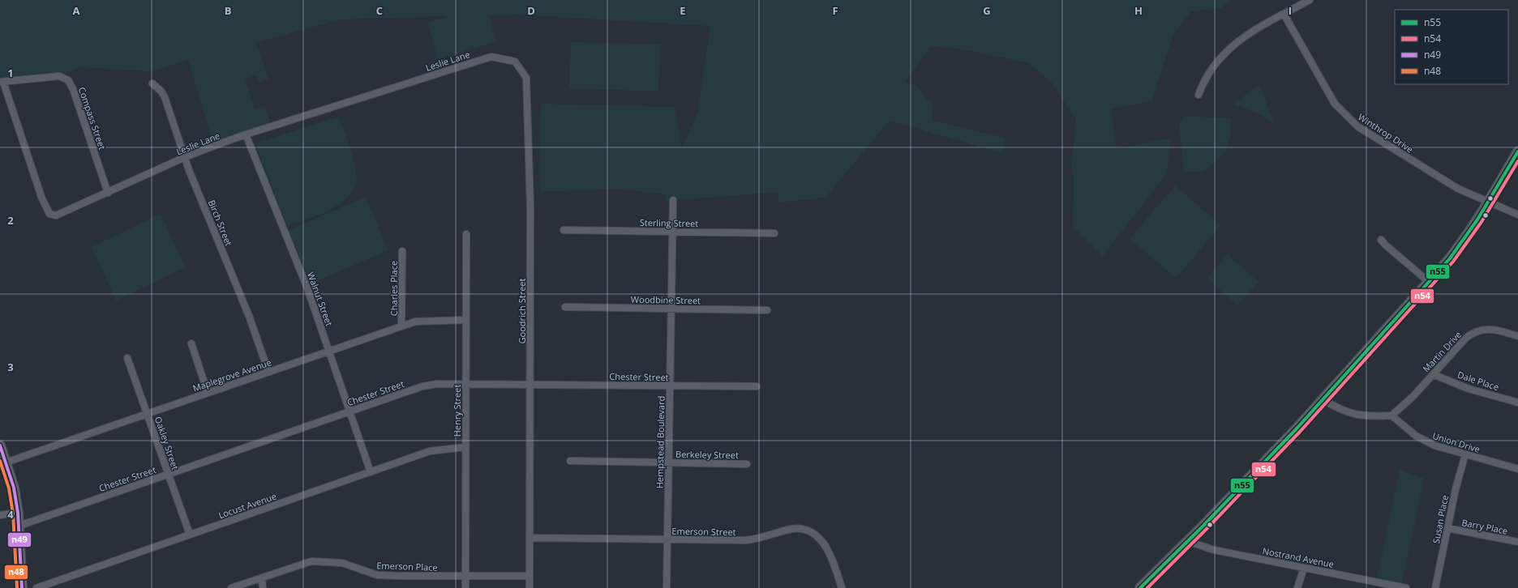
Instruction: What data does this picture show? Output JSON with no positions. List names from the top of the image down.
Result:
{
  "streets": {
    "street": [
      "Leslie Lane",
      "Compass Street",
      "Winthrop Drive",
      "Birch Street",
      "Sterling Street",
      "Charles Place",
      "Walnut Street",
      "Woodbine Street",
      "Goodrich Street",
      "Martin Drive",
      "Maplegrove Avenue",
      "Chester Street",
      "Dale Place",
      "Henry Street",
      "Hempstead Boulevard",
      "Union Drive",
      "Oakley Street",
      "Berkeley Street",
      "Locust Avenue",
      "Susan Place",
      "Barry Place",
      "Emerson Street",
      "Nostrand Avenue",
      "Emerson Place"
    ]
  },
  "crossings": [
    ["Leslie Lane", "Compass Street"],
    ["Leslie Lane", "Birch Street"],
    ["Leslie Lane", "Walnut Street"],
    ["Leslie Lane", "Goodrich Street"],
    ["Birch Street", "Maplegrove Avenue"],
    ["Sterling Street", "Hempstead Boulevard"],
    ["Charles Place", "Maplegrove Avenue"],
    ["Walnut Street", "Maplegrove Avenue"],
    ["Walnut Street", "Chester Street"],
    ["Walnut Street", "Locust Avenue"],
    ["Woodbine Street", "Hempstead Boulevard"],
    ["Goodrich Street", "Chester Street"],
    ["Goodrich Street", "Emerson Street"],
    ["Goodrich Street", "Emerson Place"],
    ["Martin Drive", "Dale Place"],
    ["Martin Drive", "Union Drive"],
    ["Maplegrove Avenue", "Henry Street"],
    ["Maplegrove Avenue", "Oakley Street"],
    ["Chester Street", "Henry Street"],
    ["Chester Street", "Hempstead Boulevard"],
    ["Chester Street", "Oakley Street"],
    ["Henry Street", "Locust Avenue"],
    ["Henry Street", "Emerson Place"],
    ["Hempstead Boulevard", "Berkeley Street"],
    ["Hempstead Boulevard", "Emerson Street"],
    ["Union Drive", "Susan Place"],
    ["Oakley Street", "Locust Avenue"],
    ["Susan Place", "Barry Place"]
  ],
  "lines": [
    "transit line n55",
    "transit line n54",
    "transit line n49",
    "transit line n48"
  ],
  "legend": [
    "n55",
    "n54",
    "n49",
    "n48"
  ],
  "grid": {
    "columns": [
      "A",
      "B",
      "C",
      "D",
      "E",
      "F",
      "G",
      "H",
      "I"
    ],
    "rows": [
      "1",
      "2",
      "3",
      "4"
    ]
  }
}
